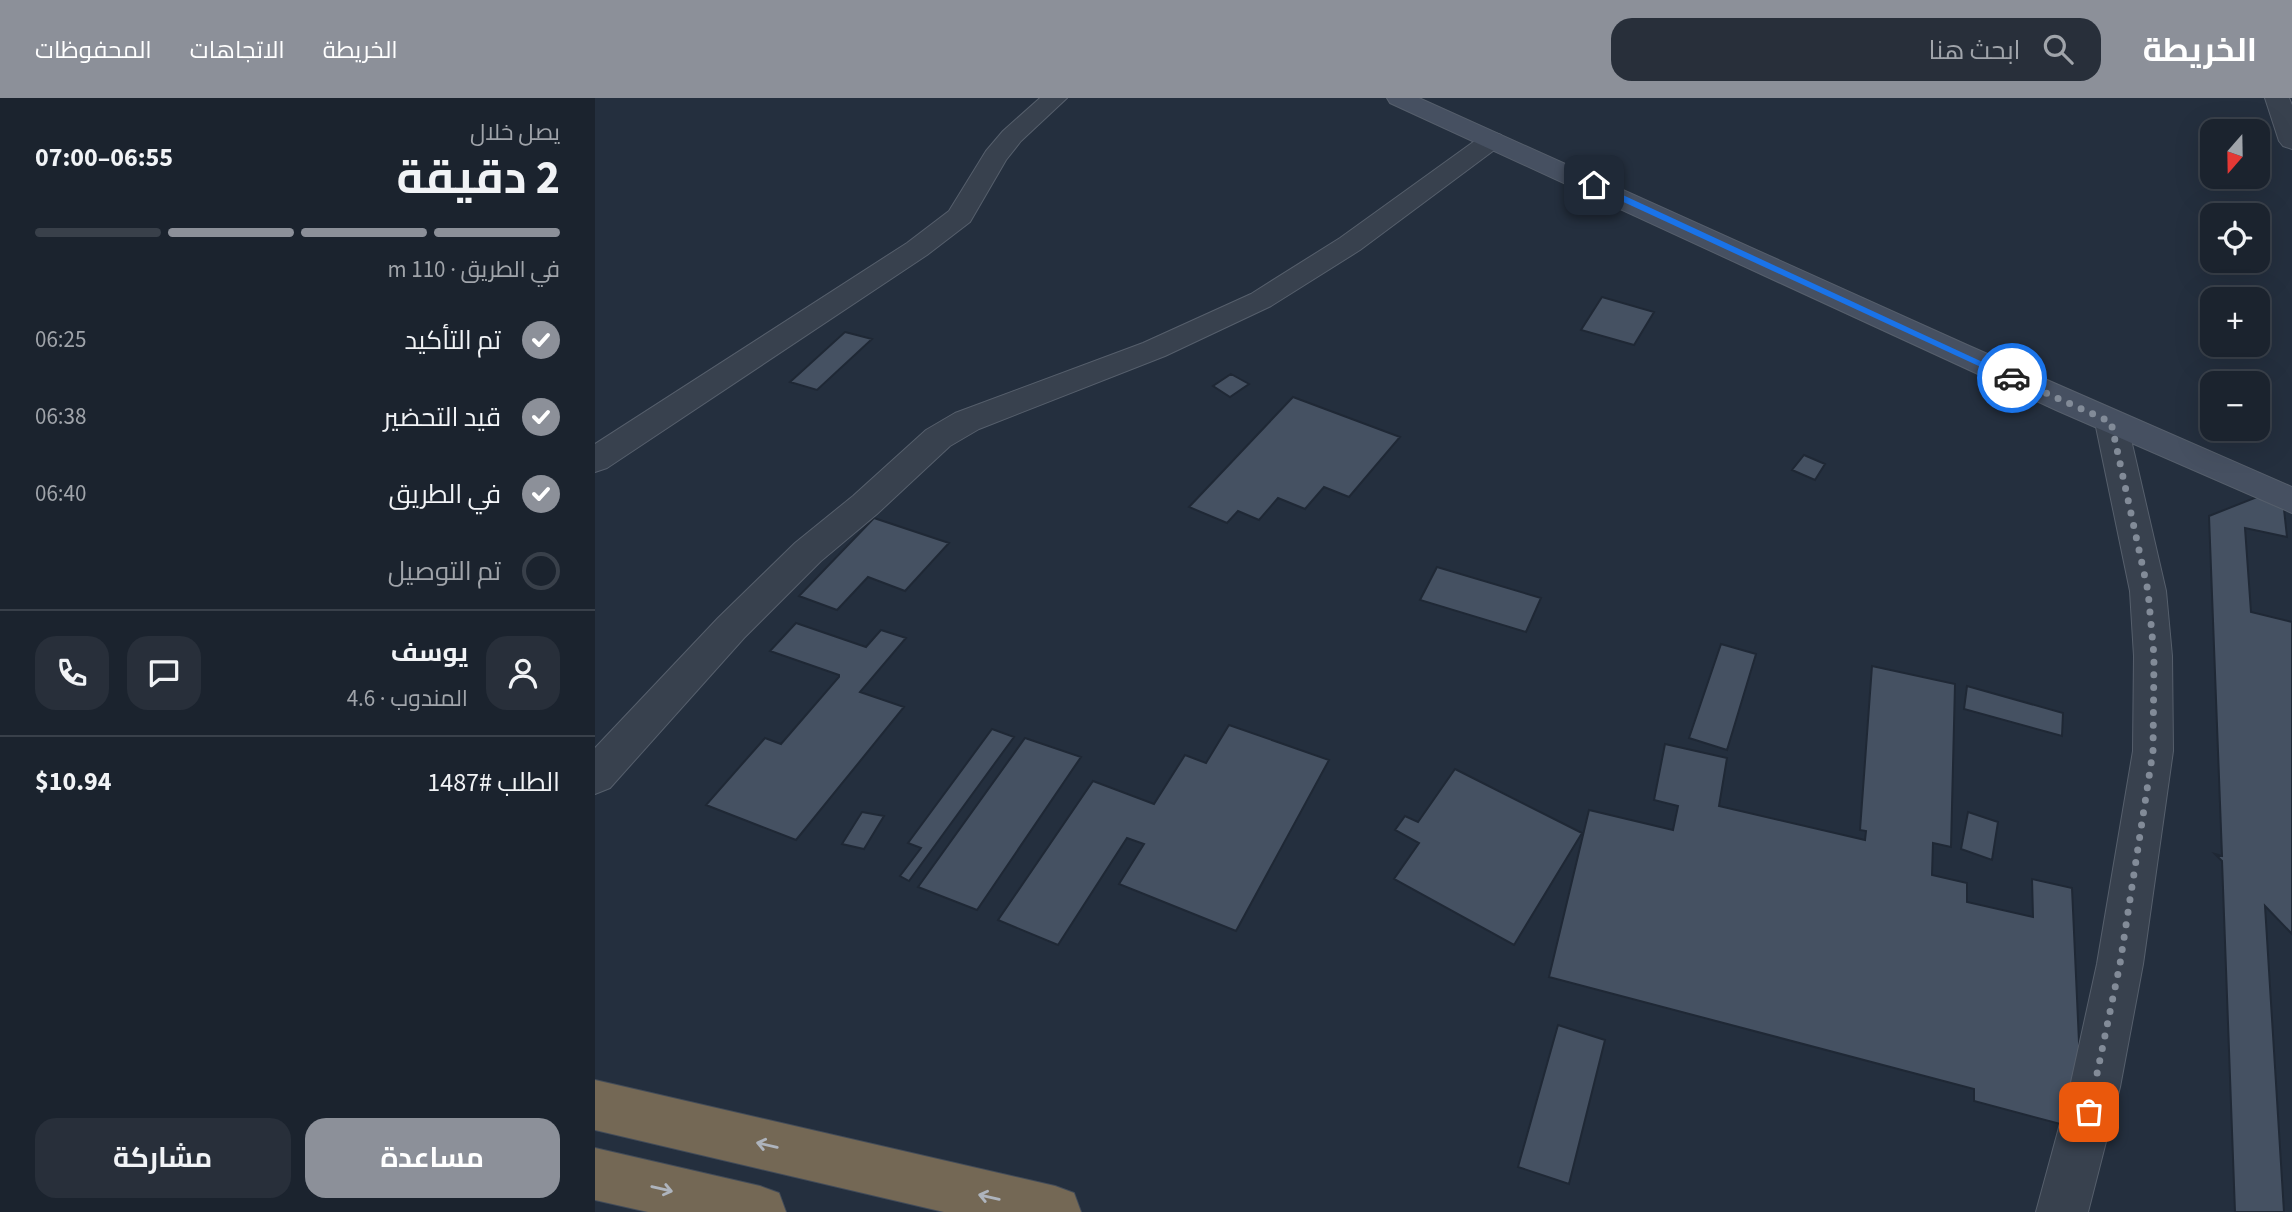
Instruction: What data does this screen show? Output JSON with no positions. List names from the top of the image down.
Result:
{
  "north": "bottom",
  "page": {
    "header": "الخريطة",
    "search": "ابحث هنا",
    "nav": ["الخريطة", "الاتجاهات", "المحفوظات"],
    "heading": ["2 دقيقة", "يصل خلال", "06:55–07:00"],
    "panel": [
      "يوسف",
      "المندوب · 4.6",
      "الطلب #1487",
      "$10.94"
    ],
    "map_buttons": ["+", "−"],
    "bar": "في الطريق · 110 m",
    "list": [
      ["تم التأكيد", "06:25"],
      ["قيد التحضير", "06:38"],
      ["في الطريق", "06:40"],
      "تم التوصيل"
    ],
    "buttons": ["مساعدة", "مشاركة"]
  }
}
